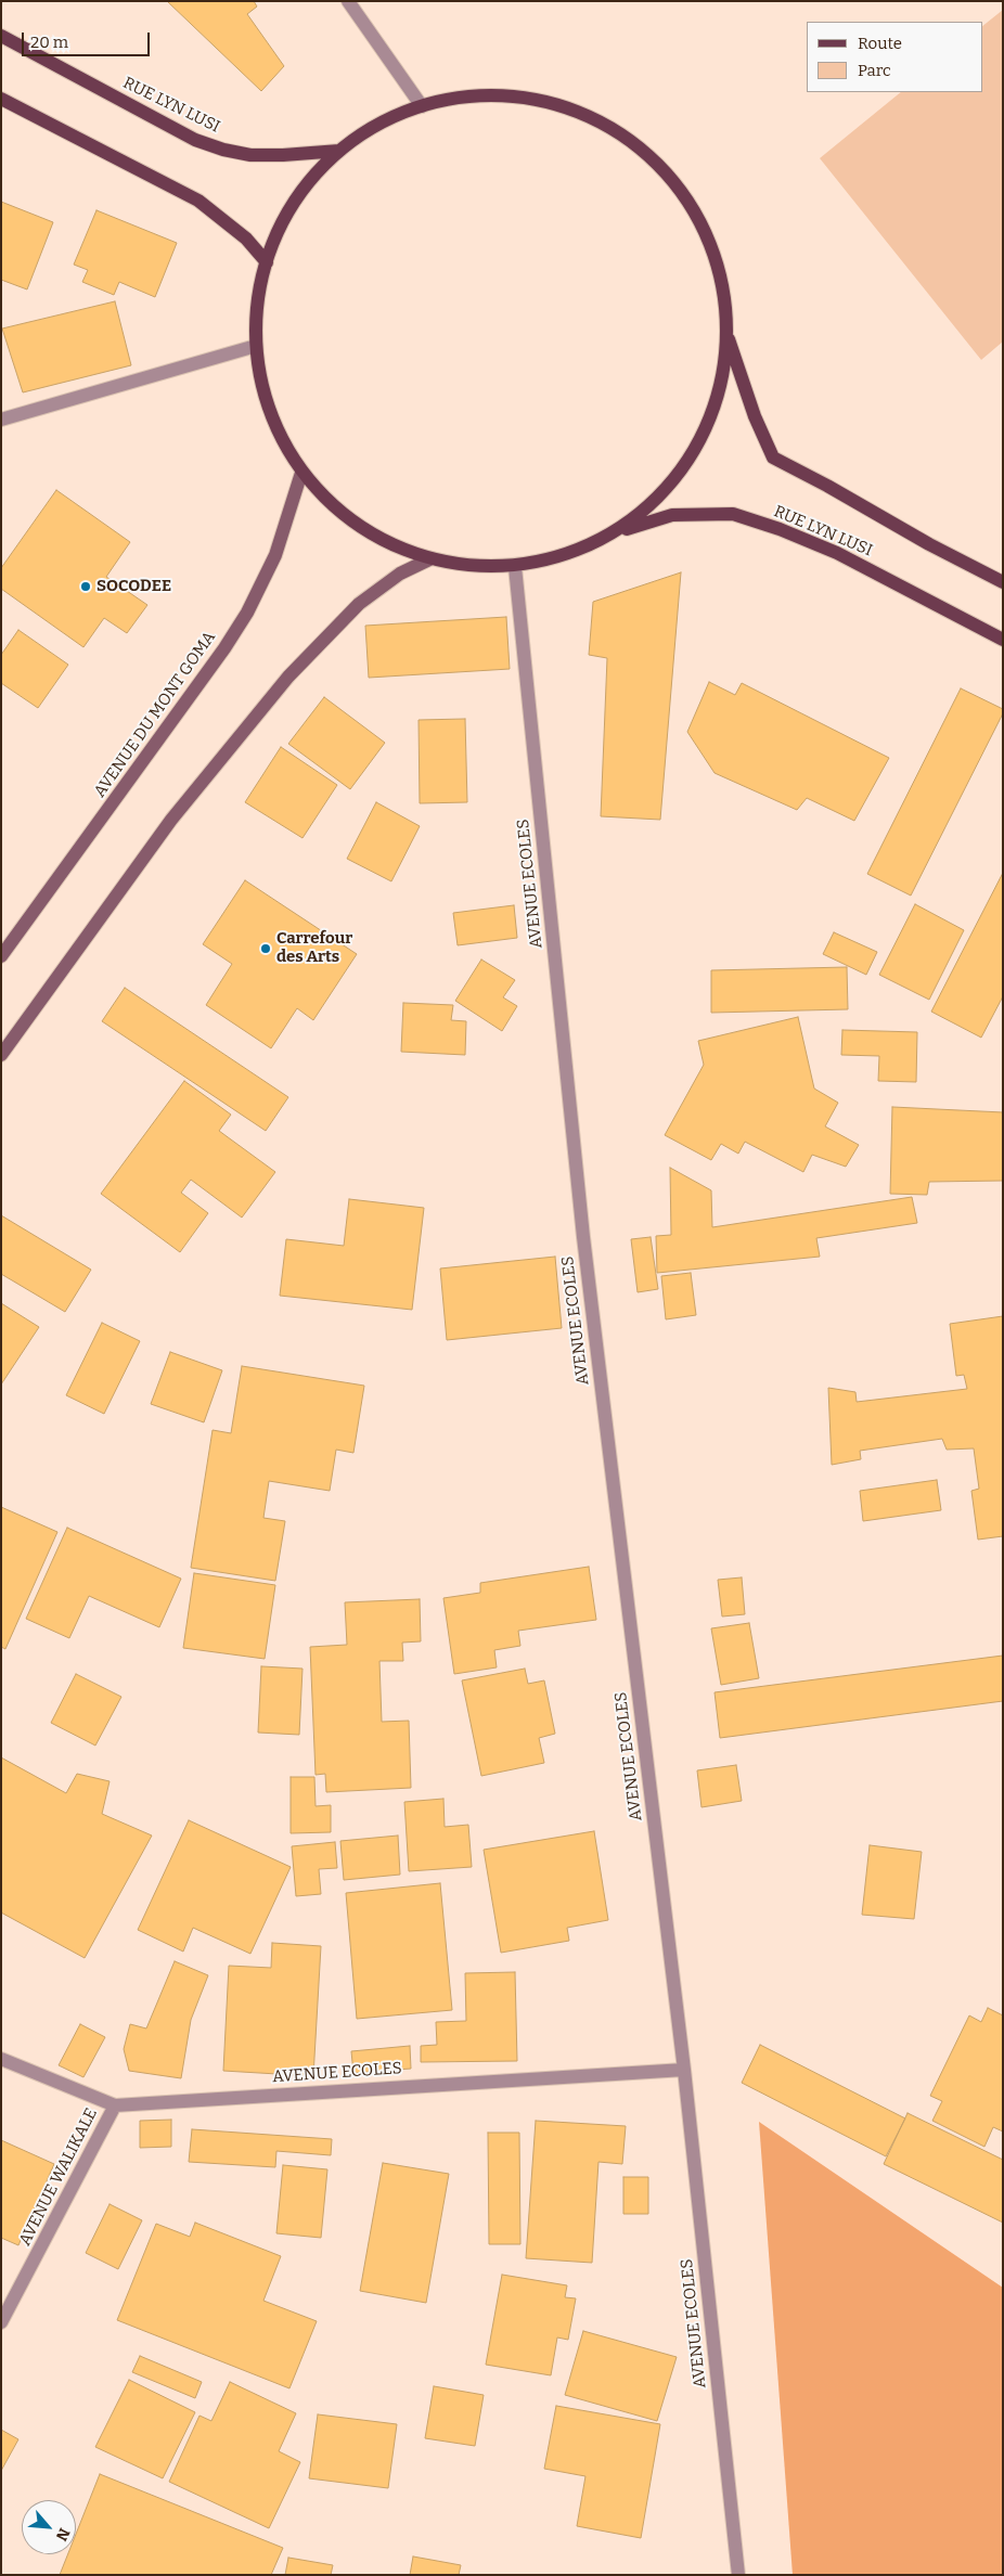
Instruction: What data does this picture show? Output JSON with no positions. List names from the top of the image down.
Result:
{
  "streets": {
    "main road": ["RUE LYN LUSI"],
    "street": ["AVENUE DU MONT GOMA", "AVENUE ECOLES", "AVENUE WALIKALE"]
  },
  "crossings": [
    ["RUE LYN LUSI", "AVENUE DU MONT GOMA"],
    ["RUE LYN LUSI", "AVENUE ECOLES"],
    ["AVENUE ECOLES", "AVENUE WALIKALE"]
  ],
  "places": ["SOCODEE", "Carrefour des Arts"],
  "legend": ["Route", "Parc"],
  "scale_bar": "20 m",
  "north": "bottom right"
}
